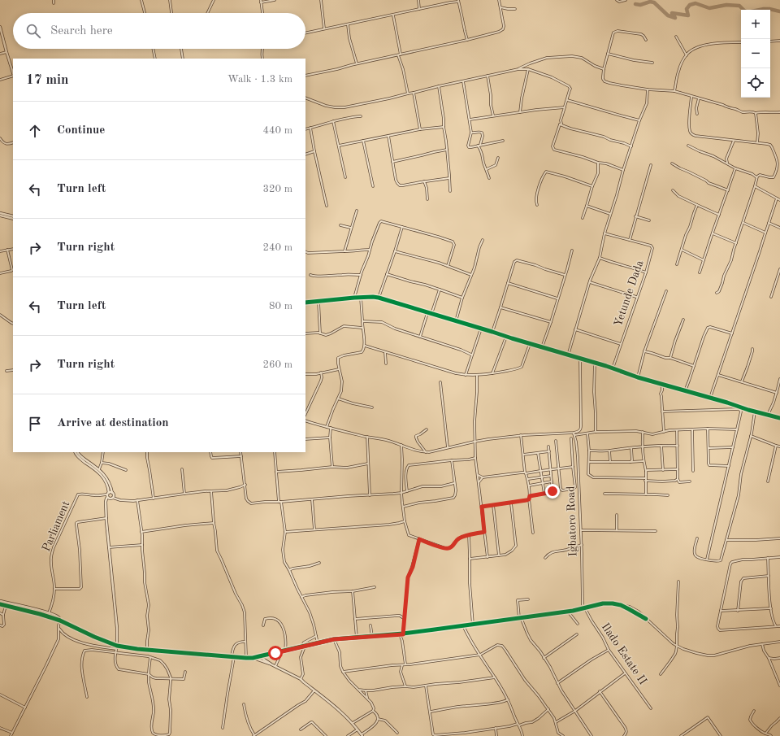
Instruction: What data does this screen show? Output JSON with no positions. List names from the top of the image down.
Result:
{
  "streets": {
    "street": [
      "Yetunde Dada",
      "Igbatoro Road",
      "Parliament",
      "Ilado Estate II"
    ]
  },
  "page": {
    "map_buttons": ["+", "−"],
    "search": "Search here",
    "heading": ["17 min", "Walk · 1.3 km"],
    "list": [
      ["Continue", "440 m"],
      ["Turn left", "320 m"],
      ["Turn right", "240 m"],
      ["Turn left", "80 m"],
      ["Turn right", "260 m"],
      "Arrive at destination"
    ]
  }
}
